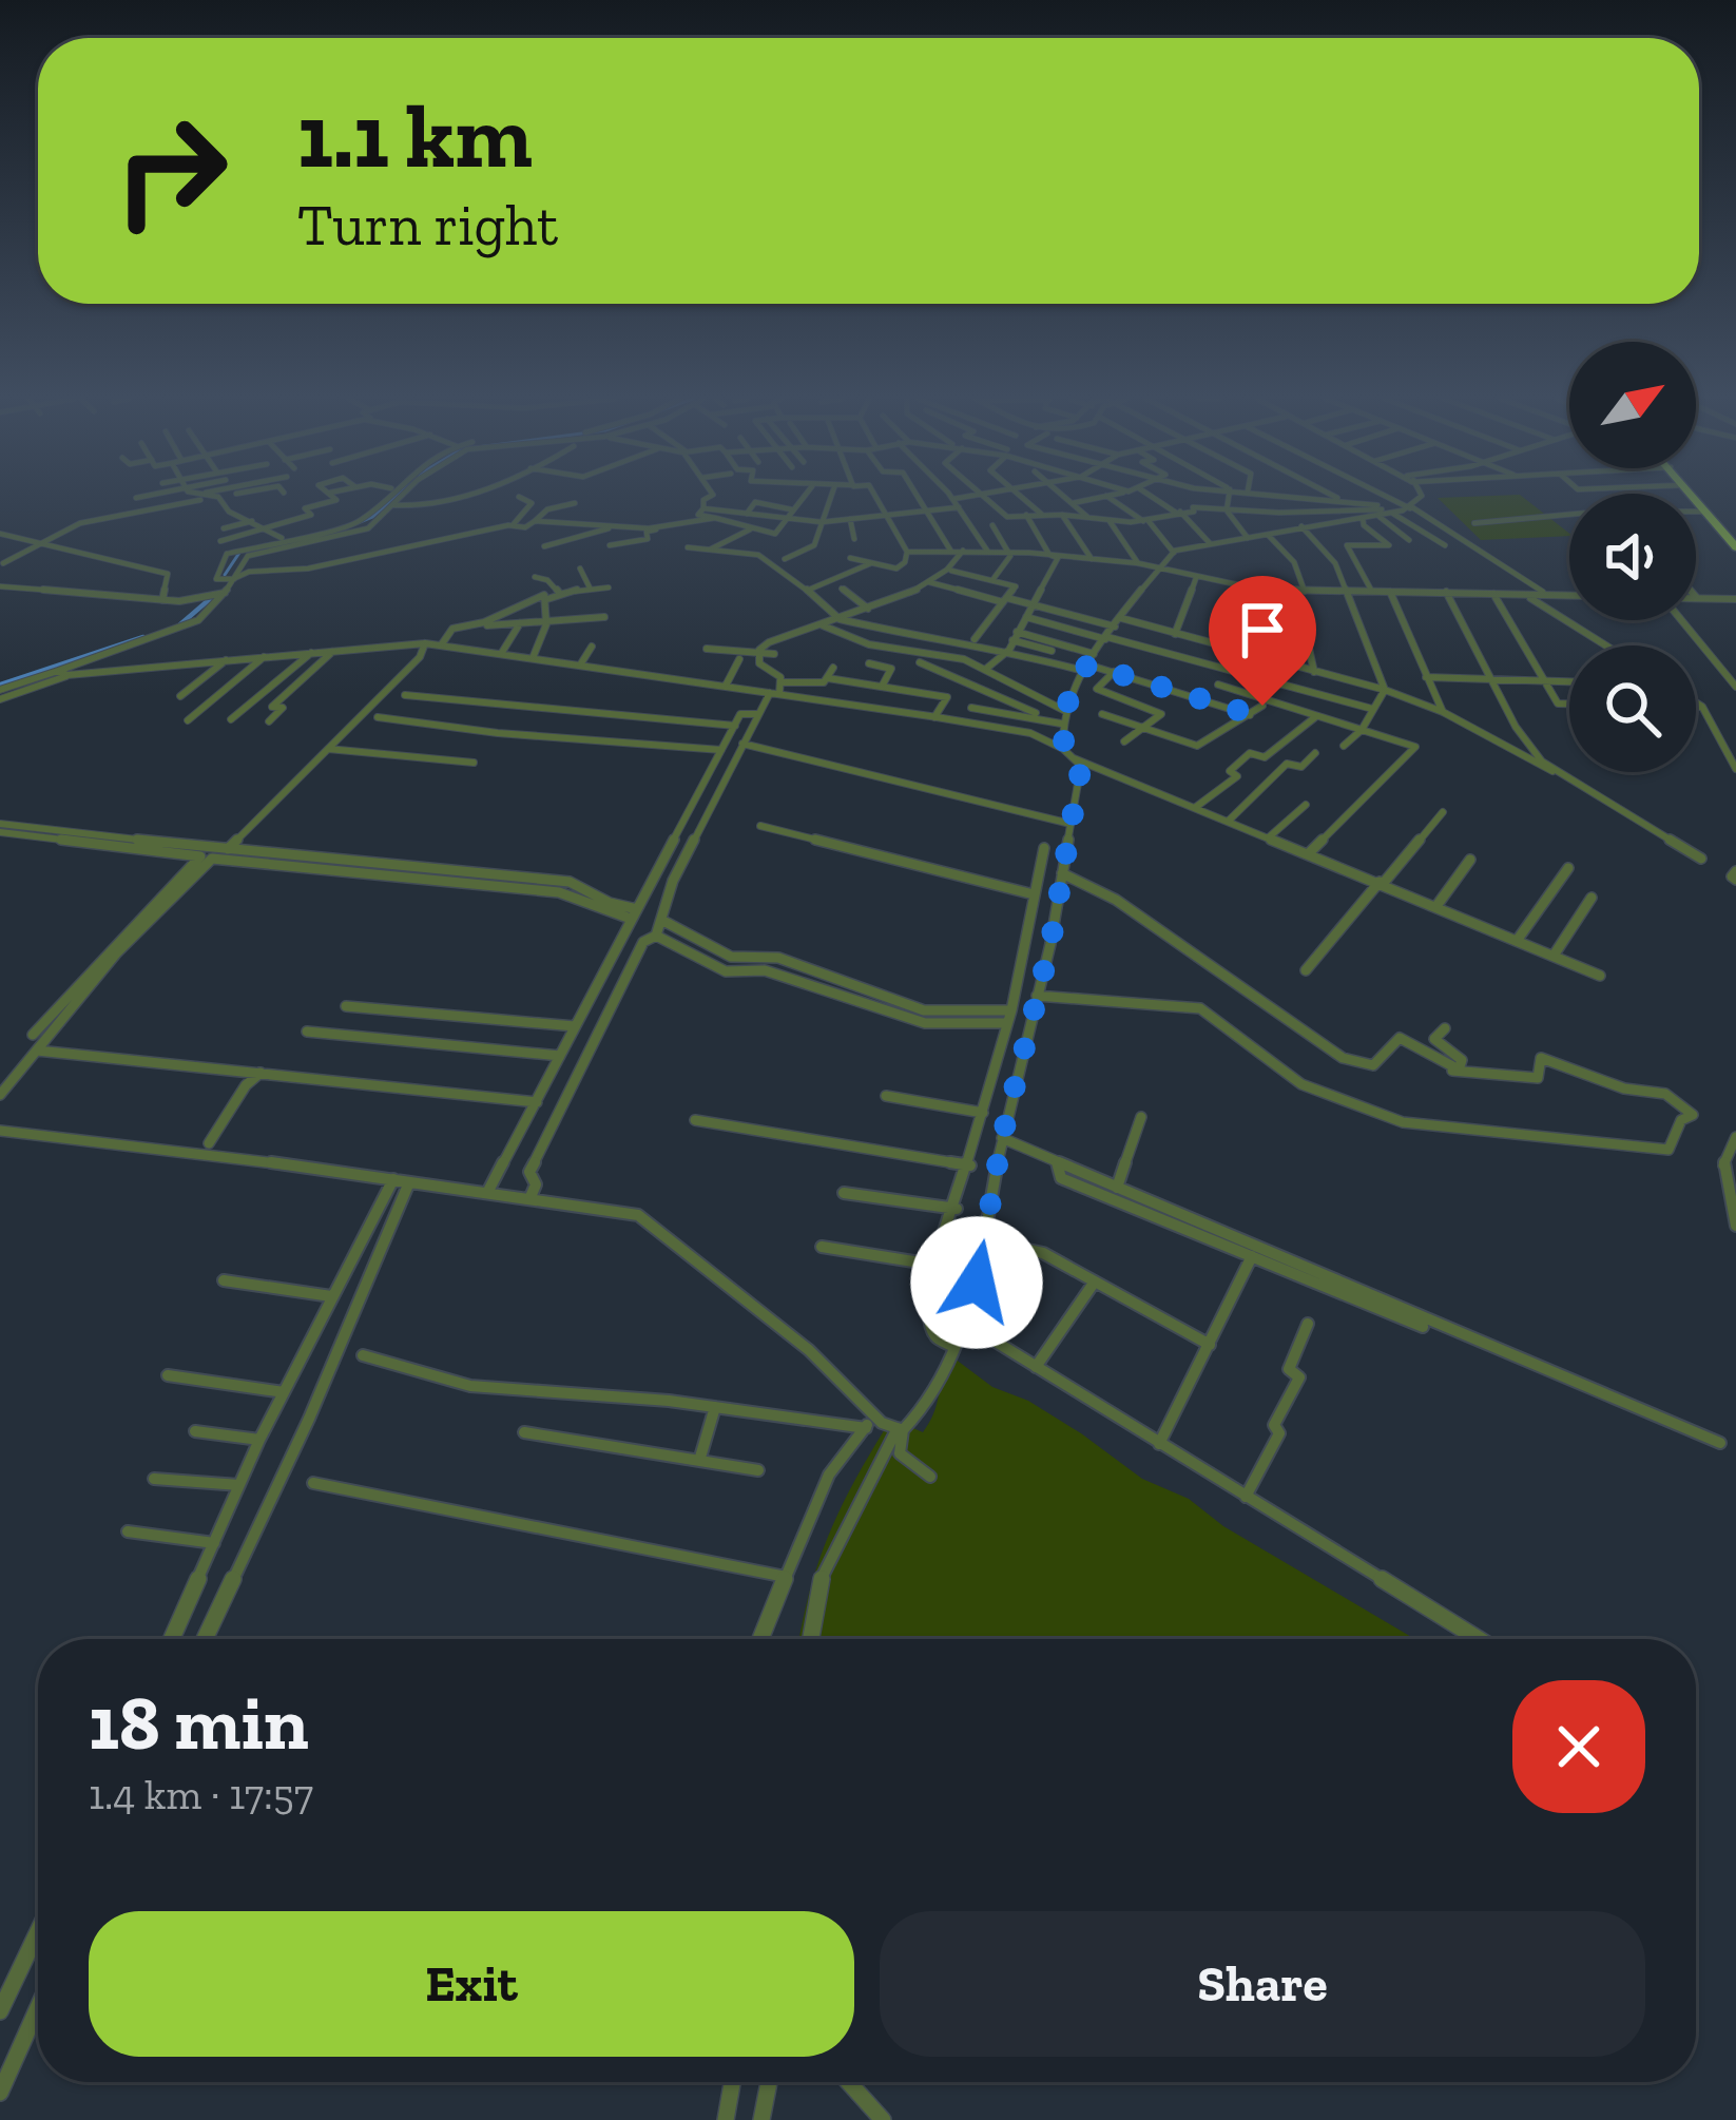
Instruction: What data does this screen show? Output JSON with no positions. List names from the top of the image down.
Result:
{
  "north": "top right",
  "page": {
    "turn": ["1.1 km", "Turn right"],
    "heading": ["18 min", "1.4 km · 17:57"],
    "buttons": ["Exit", "Share"]
  }
}
